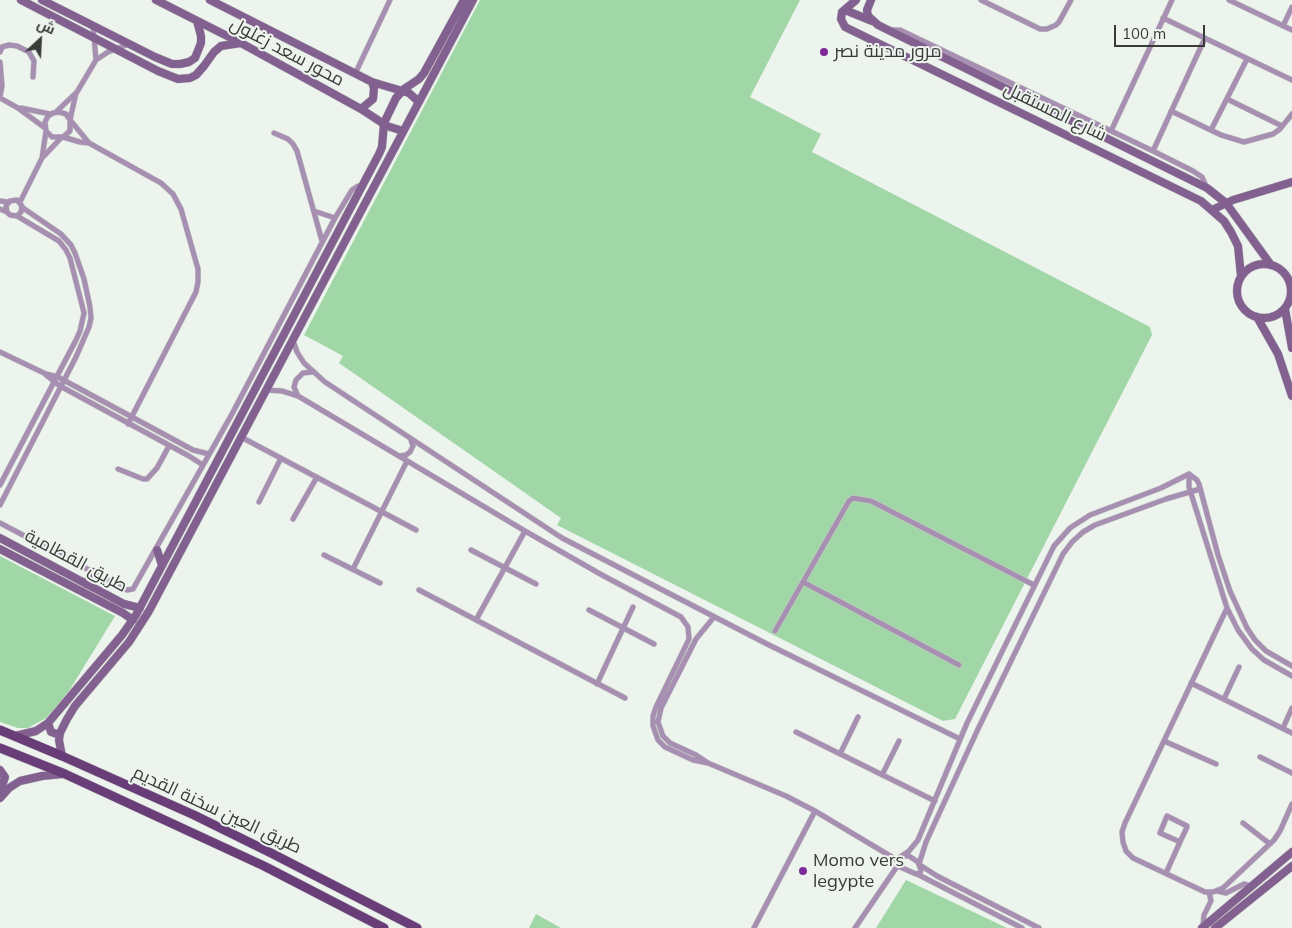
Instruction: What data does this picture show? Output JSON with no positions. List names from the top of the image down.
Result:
{
  "streets": {
    "main road": ["طريق العين سخنة القديم"],
    "street": ["محور سعد زغلول", "شارع المستقبل", "طريق القطامية"]
  },
  "places": ["مرور مدينة نصر", "Momo vers legypte"],
  "scale_bar": "100 m",
  "north": "top right"
}
